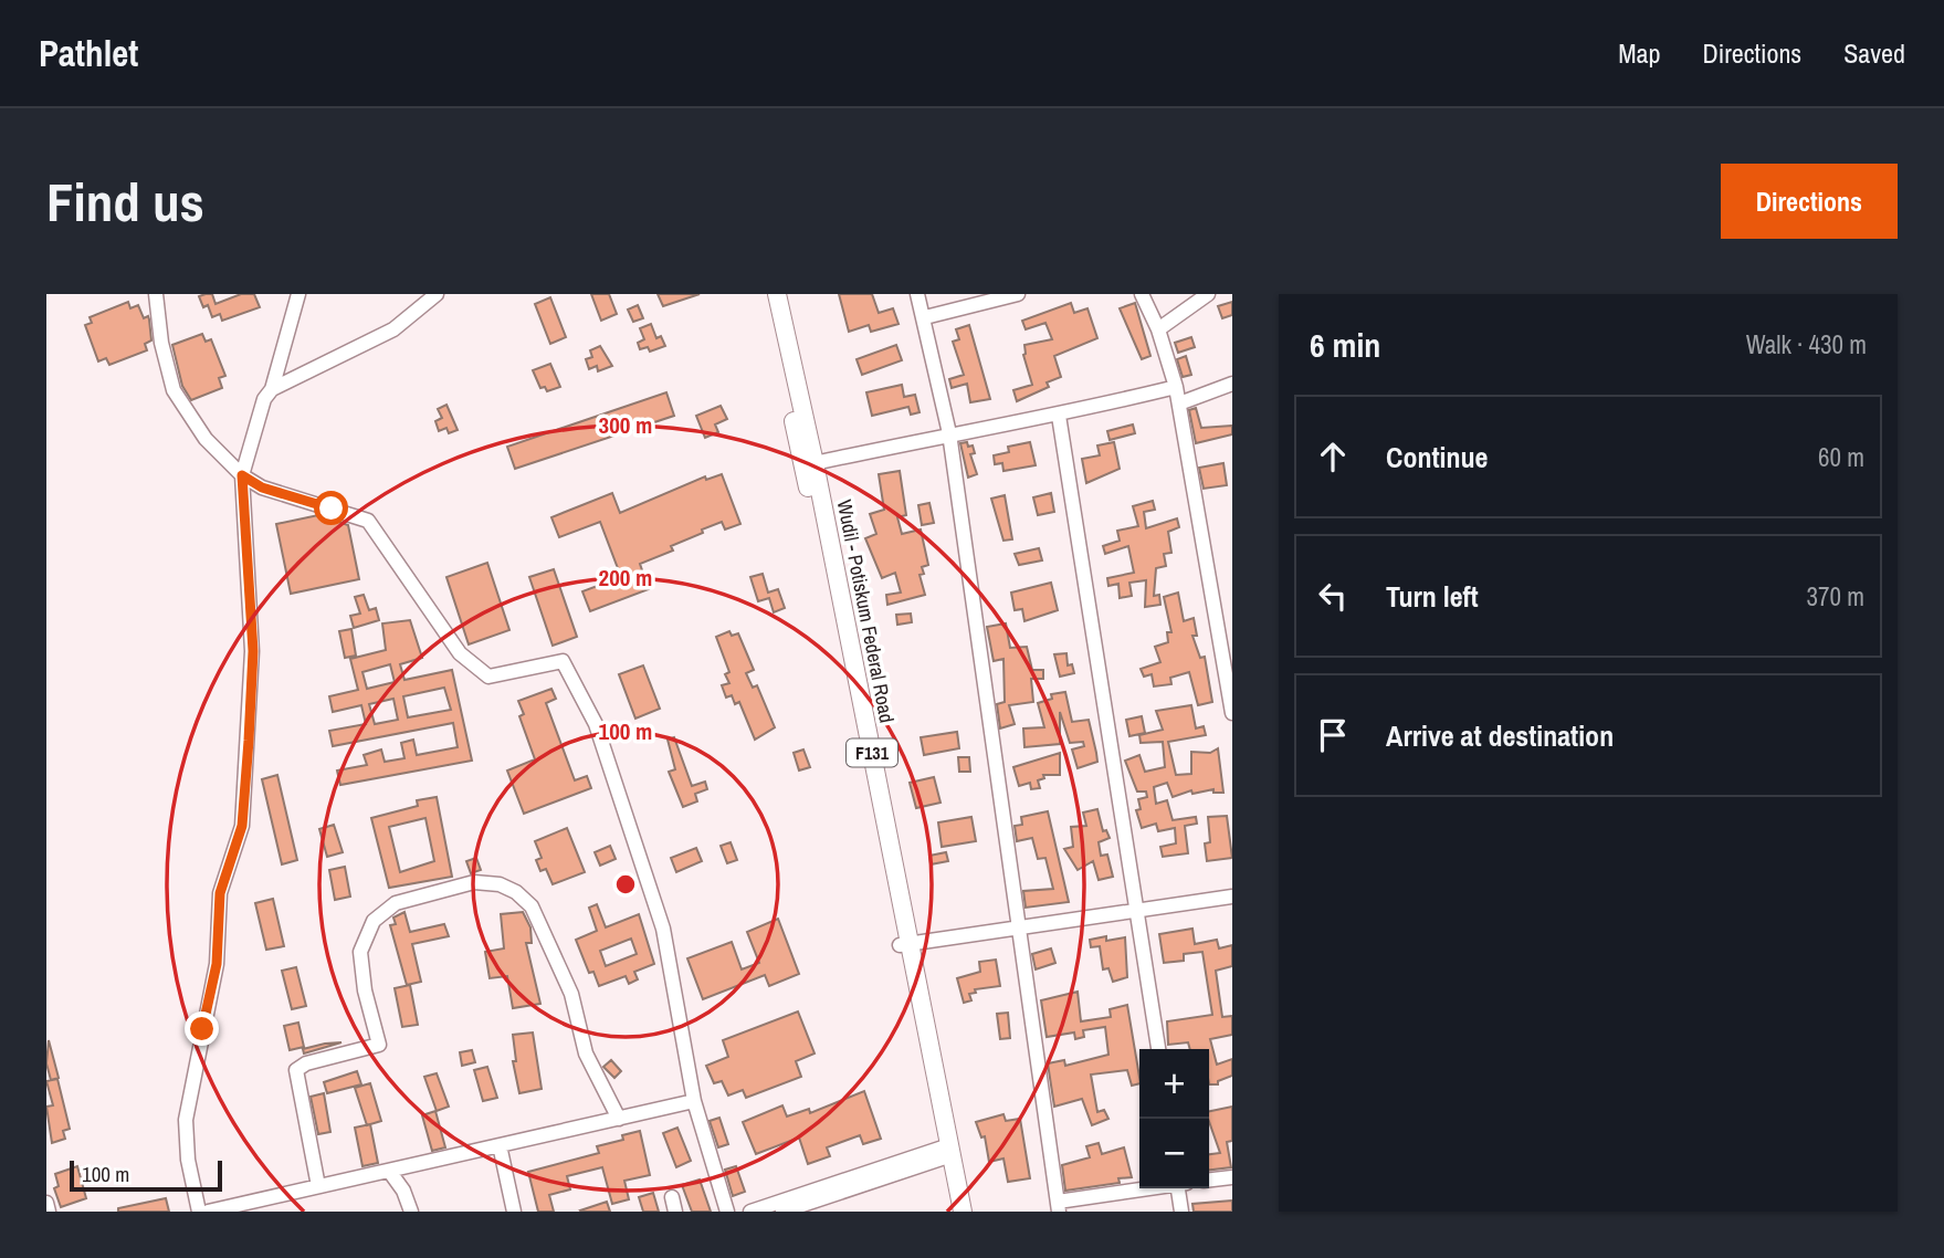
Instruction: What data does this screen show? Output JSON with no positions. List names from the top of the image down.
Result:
{
  "streets": {
    "main road": ["Wudil - Potiskum Federal Road", "F131"]
  },
  "scale_bar": "100 m",
  "page": {
    "header": "Pathlet",
    "nav": ["Map", "Directions", "Saved"],
    "buttons": "Directions",
    "title": "Find us",
    "heading": ["6 min", "Walk · 430 m"],
    "list": [
      ["Continue", "60 m"],
      ["Turn left", "370 m"],
      "Arrive at destination"
    ],
    "map_buttons": ["+", "−"],
    "scale": "100 m"
  },
  "rings": ["300 m", "200 m", "100 m"]
}
